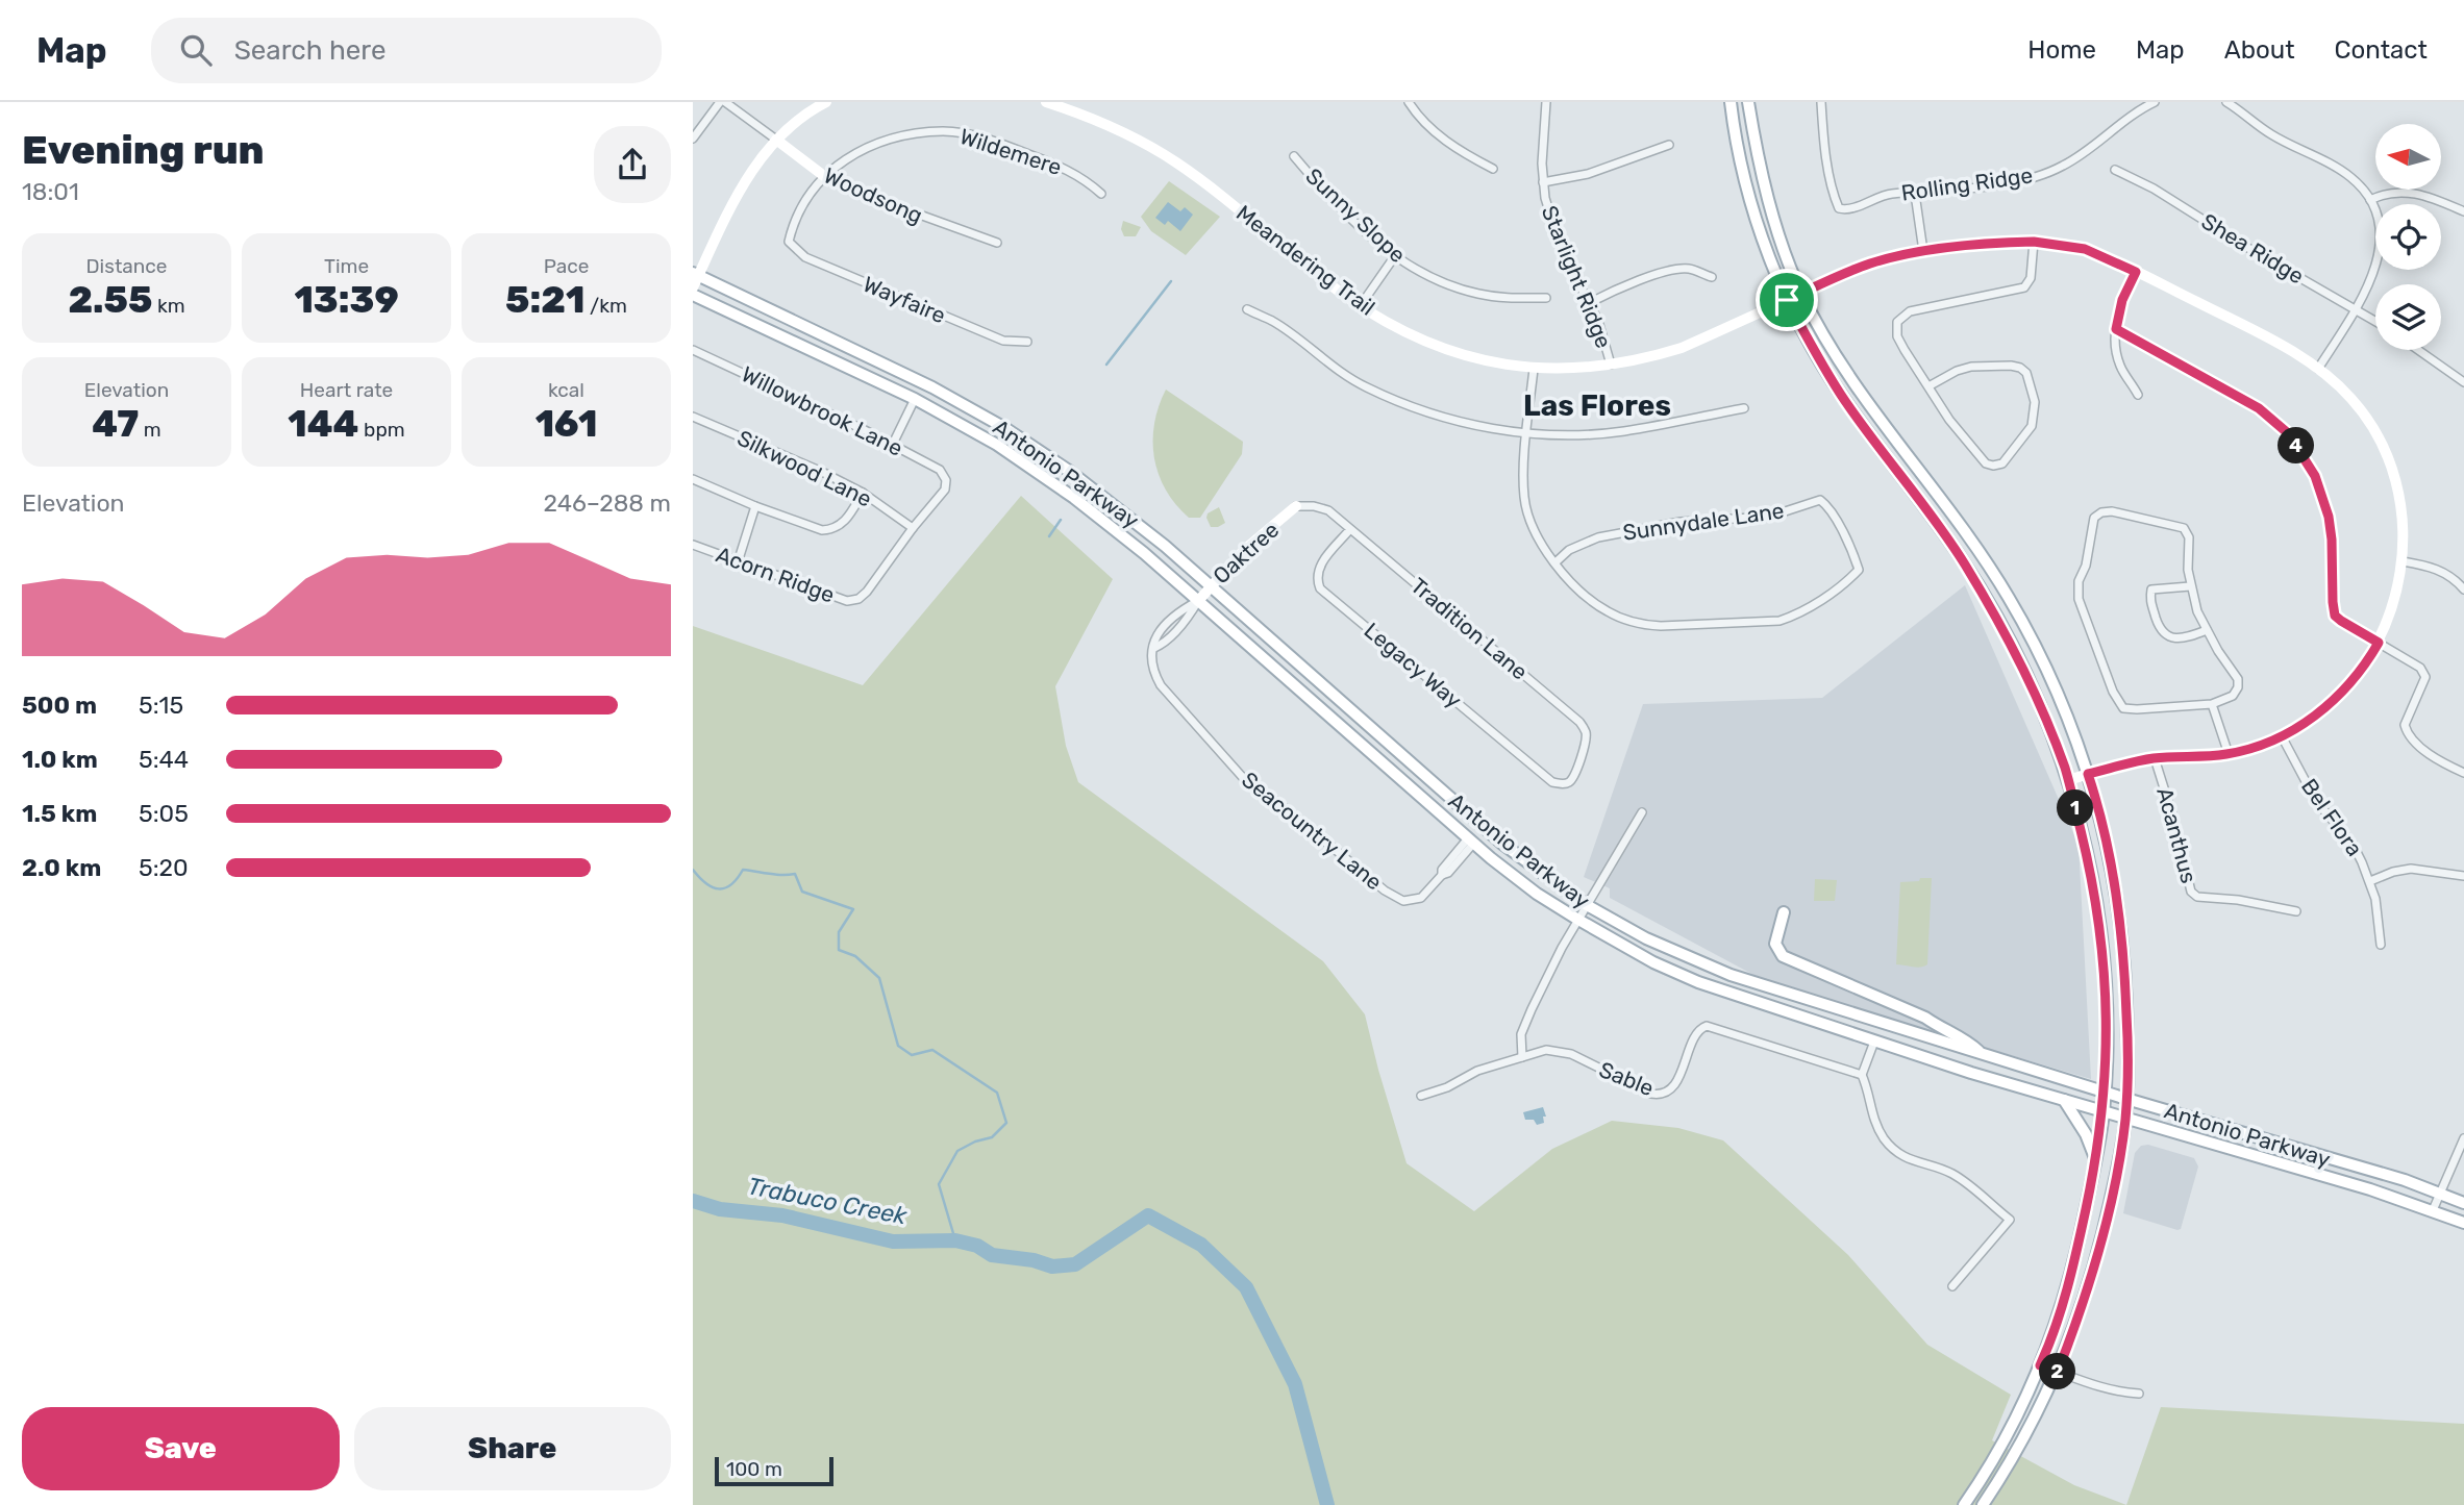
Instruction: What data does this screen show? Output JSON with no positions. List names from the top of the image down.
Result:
{
  "streets": {
    "main road": ["Antonio Parkway"],
    "street": [
      "Wildemere",
      "Rolling Ridge",
      "Woodsong",
      "Sunny Slope",
      "Shea Ridge",
      "Meandering Trail",
      "Starlight Ridge",
      "Wayfaire",
      "Willowbrook Lane",
      "Silkwood Lane",
      "Sunnydale Lane",
      "Oaktree",
      "Acorn Ridge",
      "Tradition Lane",
      "Legacy Way",
      "Bel Flora",
      "Seacountry Lane",
      "Acanthus",
      "Sable"
    ]
  },
  "crossings": [
    ["Wildemere", "Woodsong"],
    ["Wildemere", "Wayfaire"],
    ["Meandering Trail", "Starlight Ridge"],
    ["Meandering Trail", "Bel Flora"],
    ["Meandering Trail", "Acanthus"],
    ["Willowbrook Lane", "Silkwood Lane"],
    ["Willowbrook Lane", "Acorn Ridge"],
    ["Silkwood Lane", "Acorn Ridge"],
    ["Antonio Parkway", "Oaktree"],
    ["Antonio Parkway", "Seacountry Lane"],
    ["Oaktree", "Tradition Lane"],
    ["Oaktree", "Seacountry Lane"],
    ["Tradition Lane", "Legacy Way"]
  ],
  "districts": ["Las Flores"],
  "water": ["Trabuco Creek"],
  "scale_bar": "100 m",
  "north": "left",
  "page": {
    "header": "Map",
    "search": "Search here",
    "nav": [
      "Home",
      "Map",
      "About",
      "Contact"
    ],
    "heading": ["Evening run", "18:01"],
    "stats": [
      ["Distance", "2.55 km"],
      ["Time", "13:39"],
      ["Pace", "5:21 /km"],
      ["Elevation", "47 m"],
      ["Heart rate", "144 bpm"],
      ["kcal", "161"]
    ],
    "pins": ["4", "1", "2"],
    "chart": ["Elevation", "246–288 m"],
    "list": [
      {
        "name": "500 m",
        "note": "5:15"
      },
      {
        "name": "1.0 km",
        "note": "5:44"
      },
      {
        "name": "1.5 km",
        "note": "5:05"
      },
      {
        "name": "2.0 km",
        "note": "5:20"
      }
    ],
    "buttons": ["Save", "Share"],
    "scale": "100 m"
  }
}
